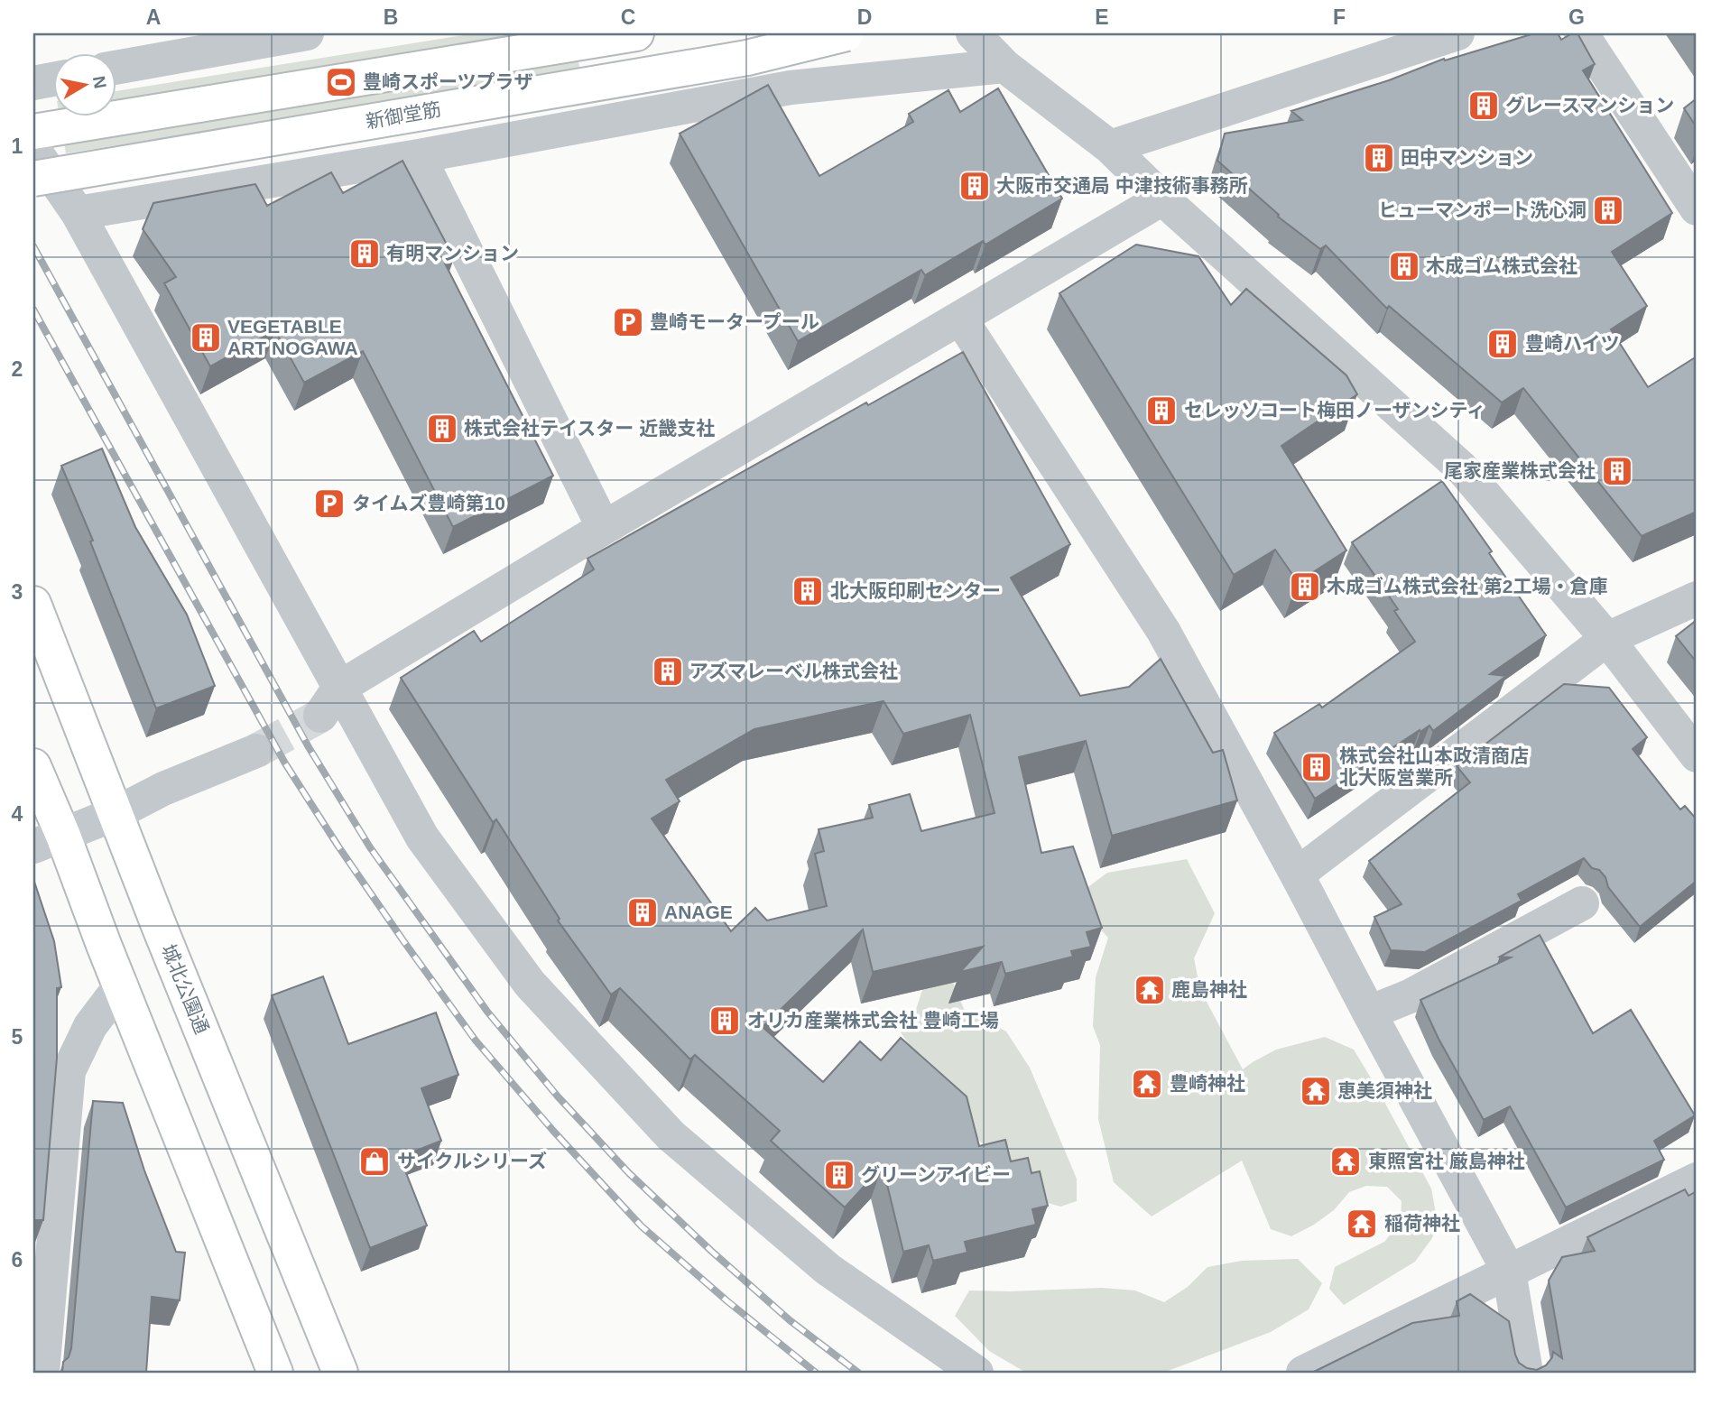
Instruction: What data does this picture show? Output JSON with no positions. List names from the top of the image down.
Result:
{
  "streets": {
    "main road": ["新御堂筋", "城北公園通"]
  },
  "places": {
    "sports": ["豊崎スポーツプラザ"],
    "building": [
      "グレースマンション",
      "田中マンション",
      "大阪市交通局 中津技術事務所",
      "ヒューマンポート洗心洞",
      "有明マンション",
      "木成ゴム株式会社",
      "VEGETABLE ART NOGAWA",
      "豊崎ハイツ",
      "セレッソコート梅田ノーザンシティ",
      "株式会社テイスター 近畿支社",
      "尾家産業株式会社",
      "木成ゴム株式会社 第2工場・倉庫",
      "北大阪印刷センター",
      "アズマレーベル株式会社",
      "株式会社山本政清商店 北大阪営業所",
      "ANAGE",
      "オリカ産業株式会社 豊崎工場",
      "グリーンアイビー"
    ],
    "parking": ["豊崎モータープール", "タイムズ豊崎第10"],
    "temple": [
      "鹿島神社",
      "豊崎神社",
      "恵美須神社",
      "東照宮社 厳島神社",
      "稲荷神社"
    ],
    "shop": ["サイクルシリーズ"]
  },
  "north": "right",
  "grid": {
    "columns": [
      "A",
      "B",
      "C",
      "D",
      "E",
      "F",
      "G"
    ],
    "rows": [
      "1",
      "2",
      "3",
      "4",
      "5",
      "6"
    ]
  }
}
